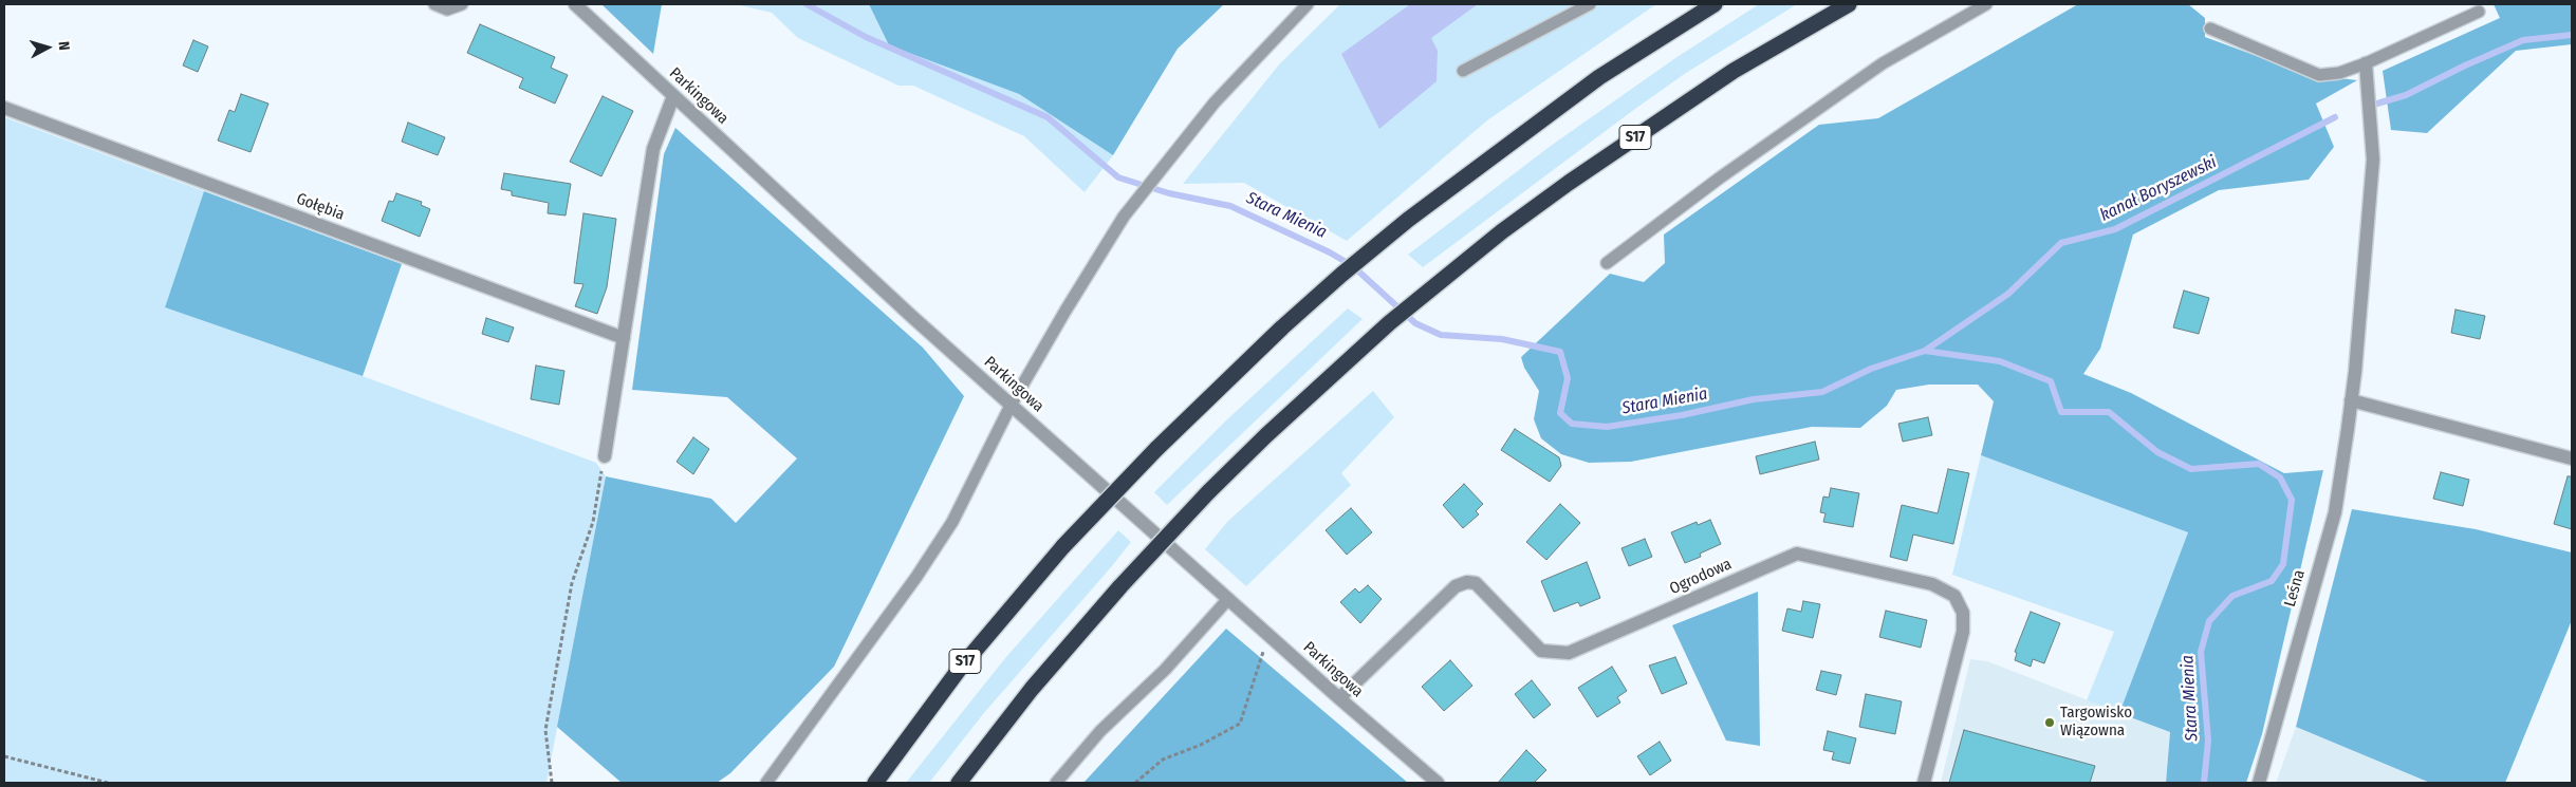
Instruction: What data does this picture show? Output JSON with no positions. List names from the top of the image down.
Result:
{
  "streets": {
    "highway": ["S17"],
    "street": [
      "Parkingowa",
      "Gołębia",
      "Ogrodowa",
      "Leśna"
    ]
  },
  "crossings": [
    ["Parkingowa", "Ogrodowa"]
  ],
  "water": ["kanał Boryszewski", "Stara Mienia"],
  "places": ["Targowisko Wiązowna"],
  "north": "right"
}
